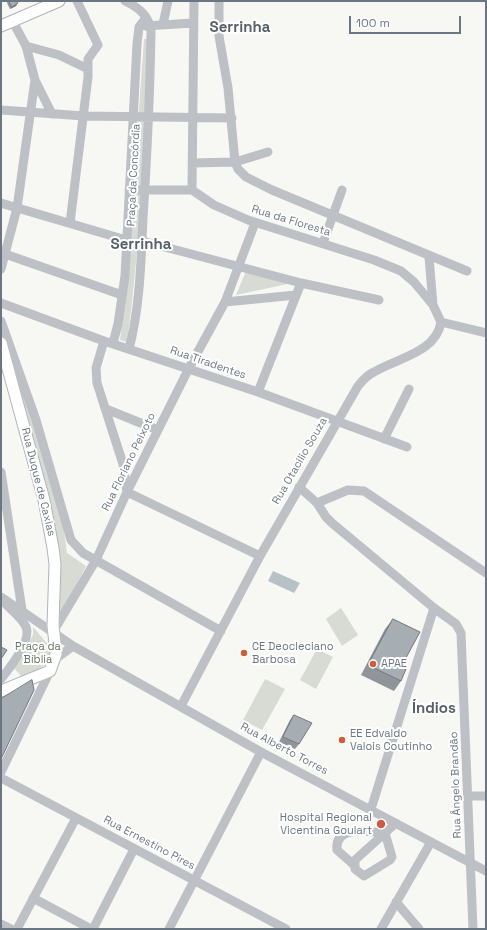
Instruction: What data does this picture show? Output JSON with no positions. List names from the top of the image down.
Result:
{
  "streets": {
    "main road": ["Rua Duque de Caxias"],
    "street": [
      "Praça da Concórdia",
      "Rua da Floresta",
      "Rua Tiradentes",
      "Rua Otacilio Souza",
      "Rua Floriano Peixoto",
      "Rua Alberto Torres",
      "Rua Ângelo Brandão",
      "Rua Ernestino Pires"
    ]
  },
  "crossings": [
    ["Praça da Concórdia", "Rua Tiradentes"],
    ["Praça da Concórdia", "Rua Floriano Peixoto"],
    ["Rua da Floresta", "Rua Floriano Peixoto"],
    ["Rua Tiradentes", "Rua Otacilio Souza"],
    ["Rua Tiradentes", "Rua Floriano Peixoto"],
    ["Rua Otacilio Souza", "Rua Duque de Caxias"],
    ["Rua Otacilio Souza", "Rua Alberto Torres"],
    ["Rua Floriano Peixoto", "Rua Duque de Caxias"],
    ["Rua Floriano Peixoto", "Rua Alberto Torres"],
    ["Rua Duque de Caxias", "Rua Alberto Torres"],
    ["Rua Alberto Torres", "Rua Ângelo Brandão"]
  ],
  "districts": ["Serrinha", "Serrinha", "Índios"],
  "parks": ["Praça da Bíblia"],
  "places": [
    "CE Deocleciano Barbosa",
    "APAE",
    "EE Edvaldo Valois Coutinho",
    "Hospital Regional Vicentina Goulart"
  ],
  "scale_bar": "100 m"
}
